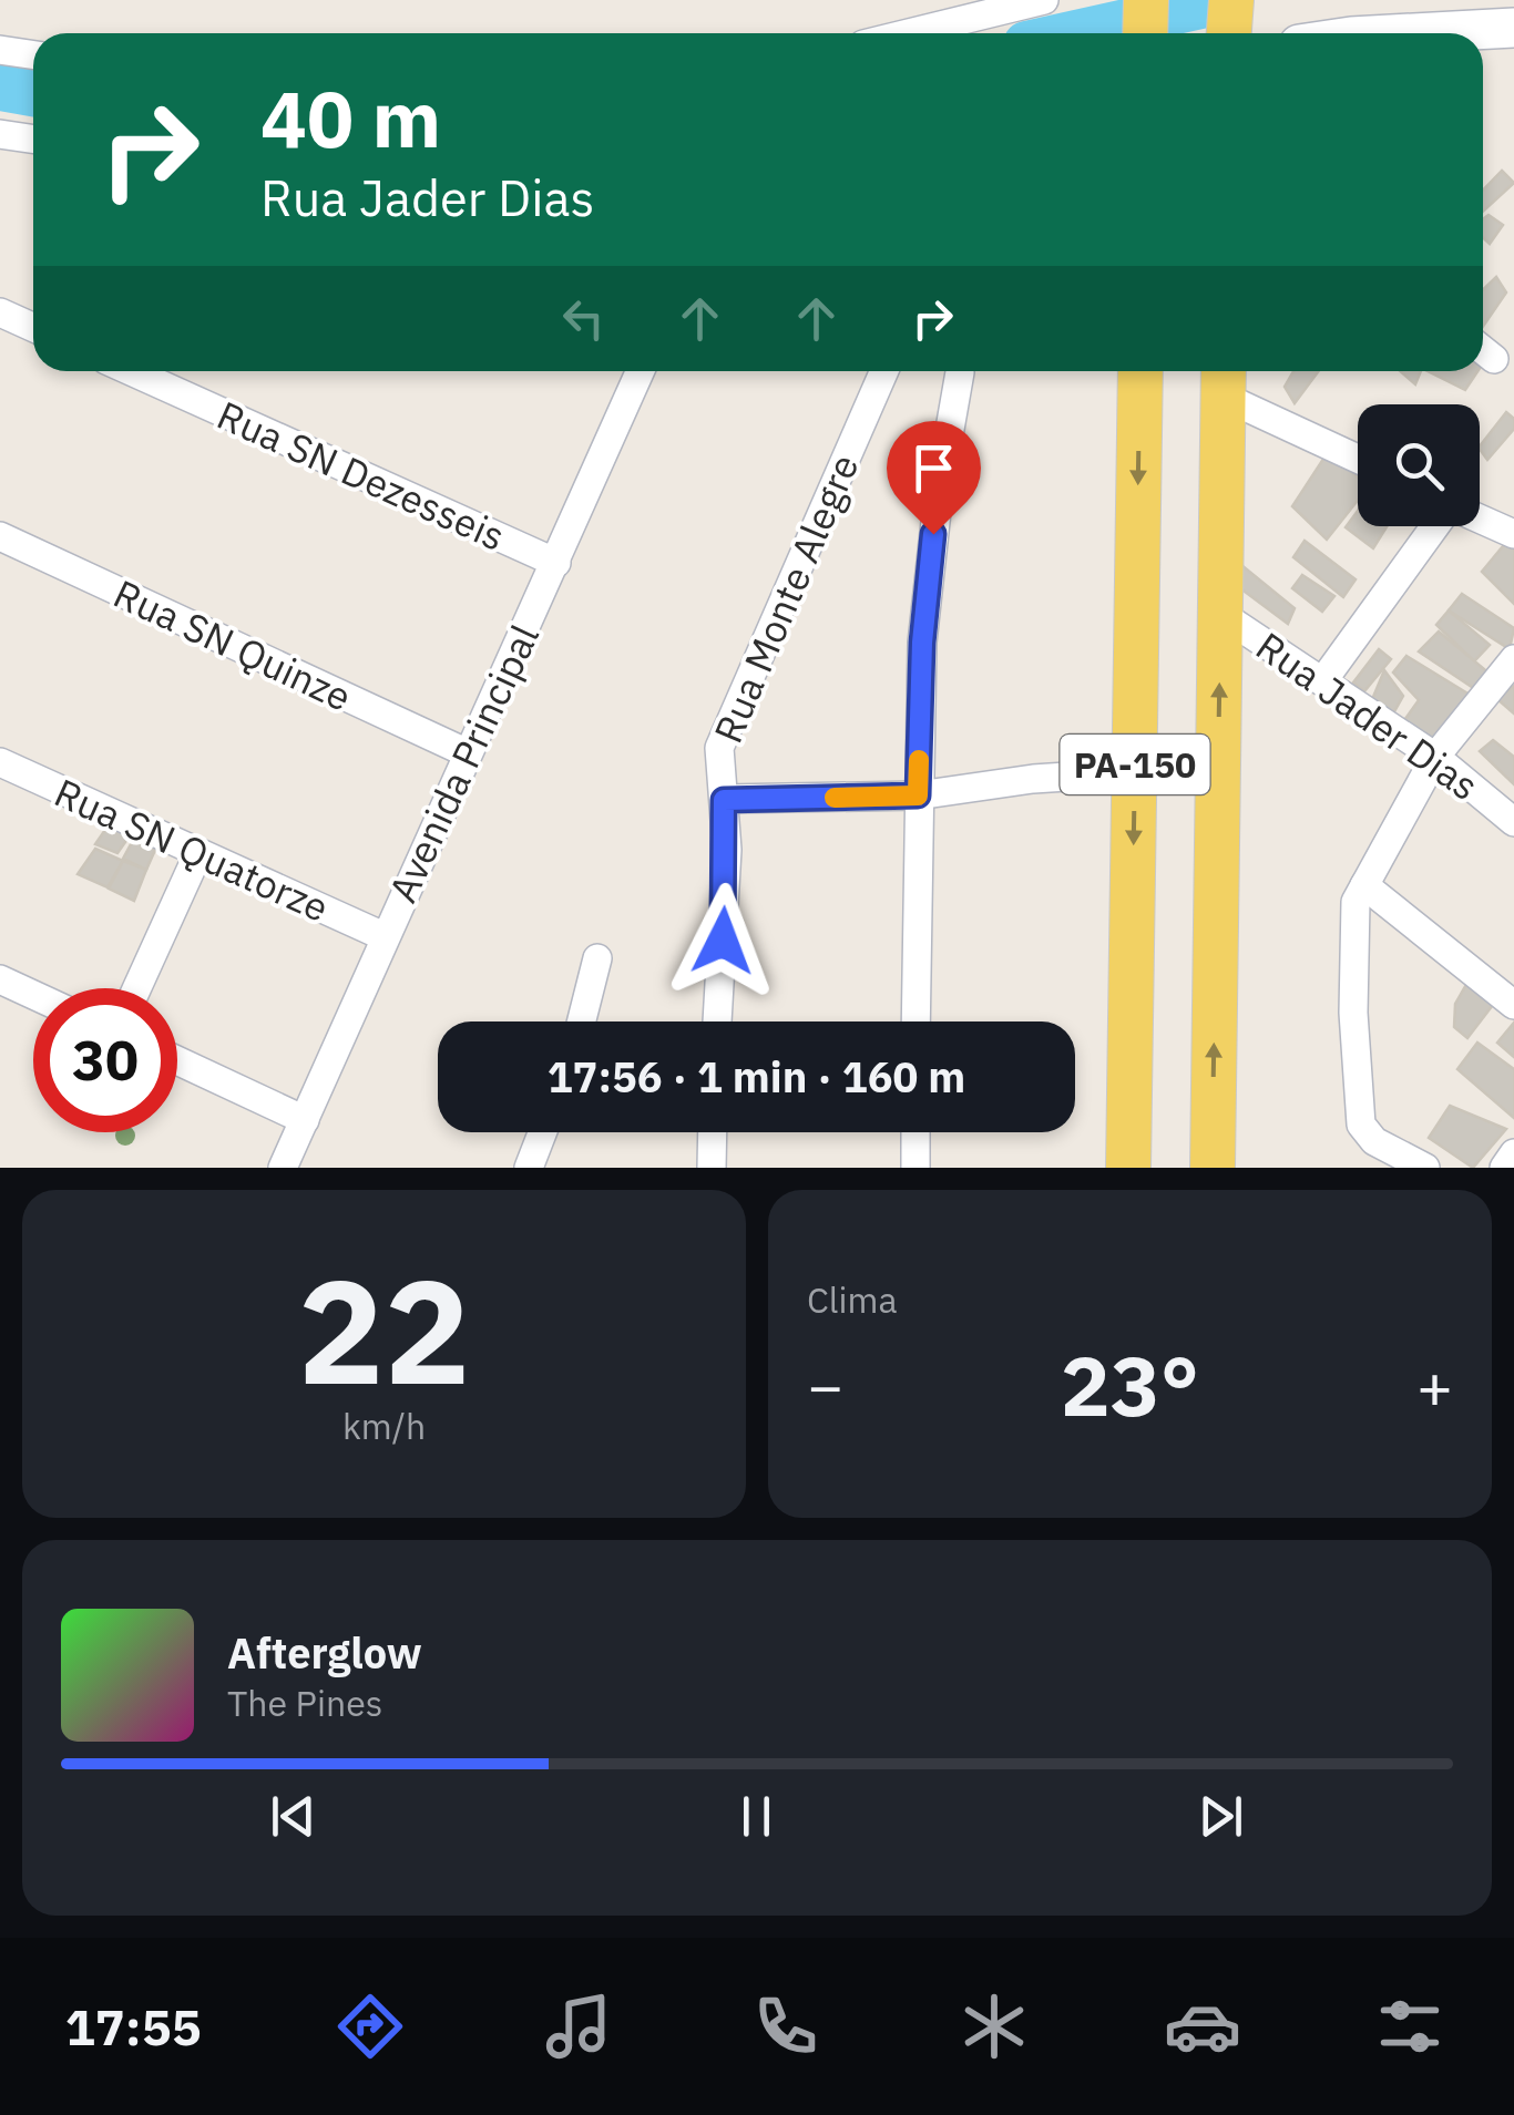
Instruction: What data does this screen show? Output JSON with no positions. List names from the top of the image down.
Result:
{
  "streets": {
    "main road": ["PA-150"],
    "street": [
      "Rua SN Dezesseis",
      "Rua Monte Alegre",
      "Rua SN Quinze",
      "Rua Jader Dias",
      "Avenida Principal",
      "Rua SN Quatorze"
    ]
  },
  "crossings": [
    ["Rua SN Dezesseis", "Avenida Principal"],
    ["Rua SN Quinze", "Avenida Principal"],
    ["Rua Jader Dias", "PA-150"],
    ["Avenida Principal", "Rua SN Quatorze"]
  ],
  "page": {
    "turn": ["40 m", "Rua Jader Dias"],
    "limit": "30",
    "trip": "17:56 · 1 min · 160 m",
    "tile": [
      ["22", "km/h"],
      "Clima"
    ],
    "heat": ["−", "23°", "+"],
    "song": ["Afterglow", "The Pines"],
    "tabs": "17:55"
  }
}
